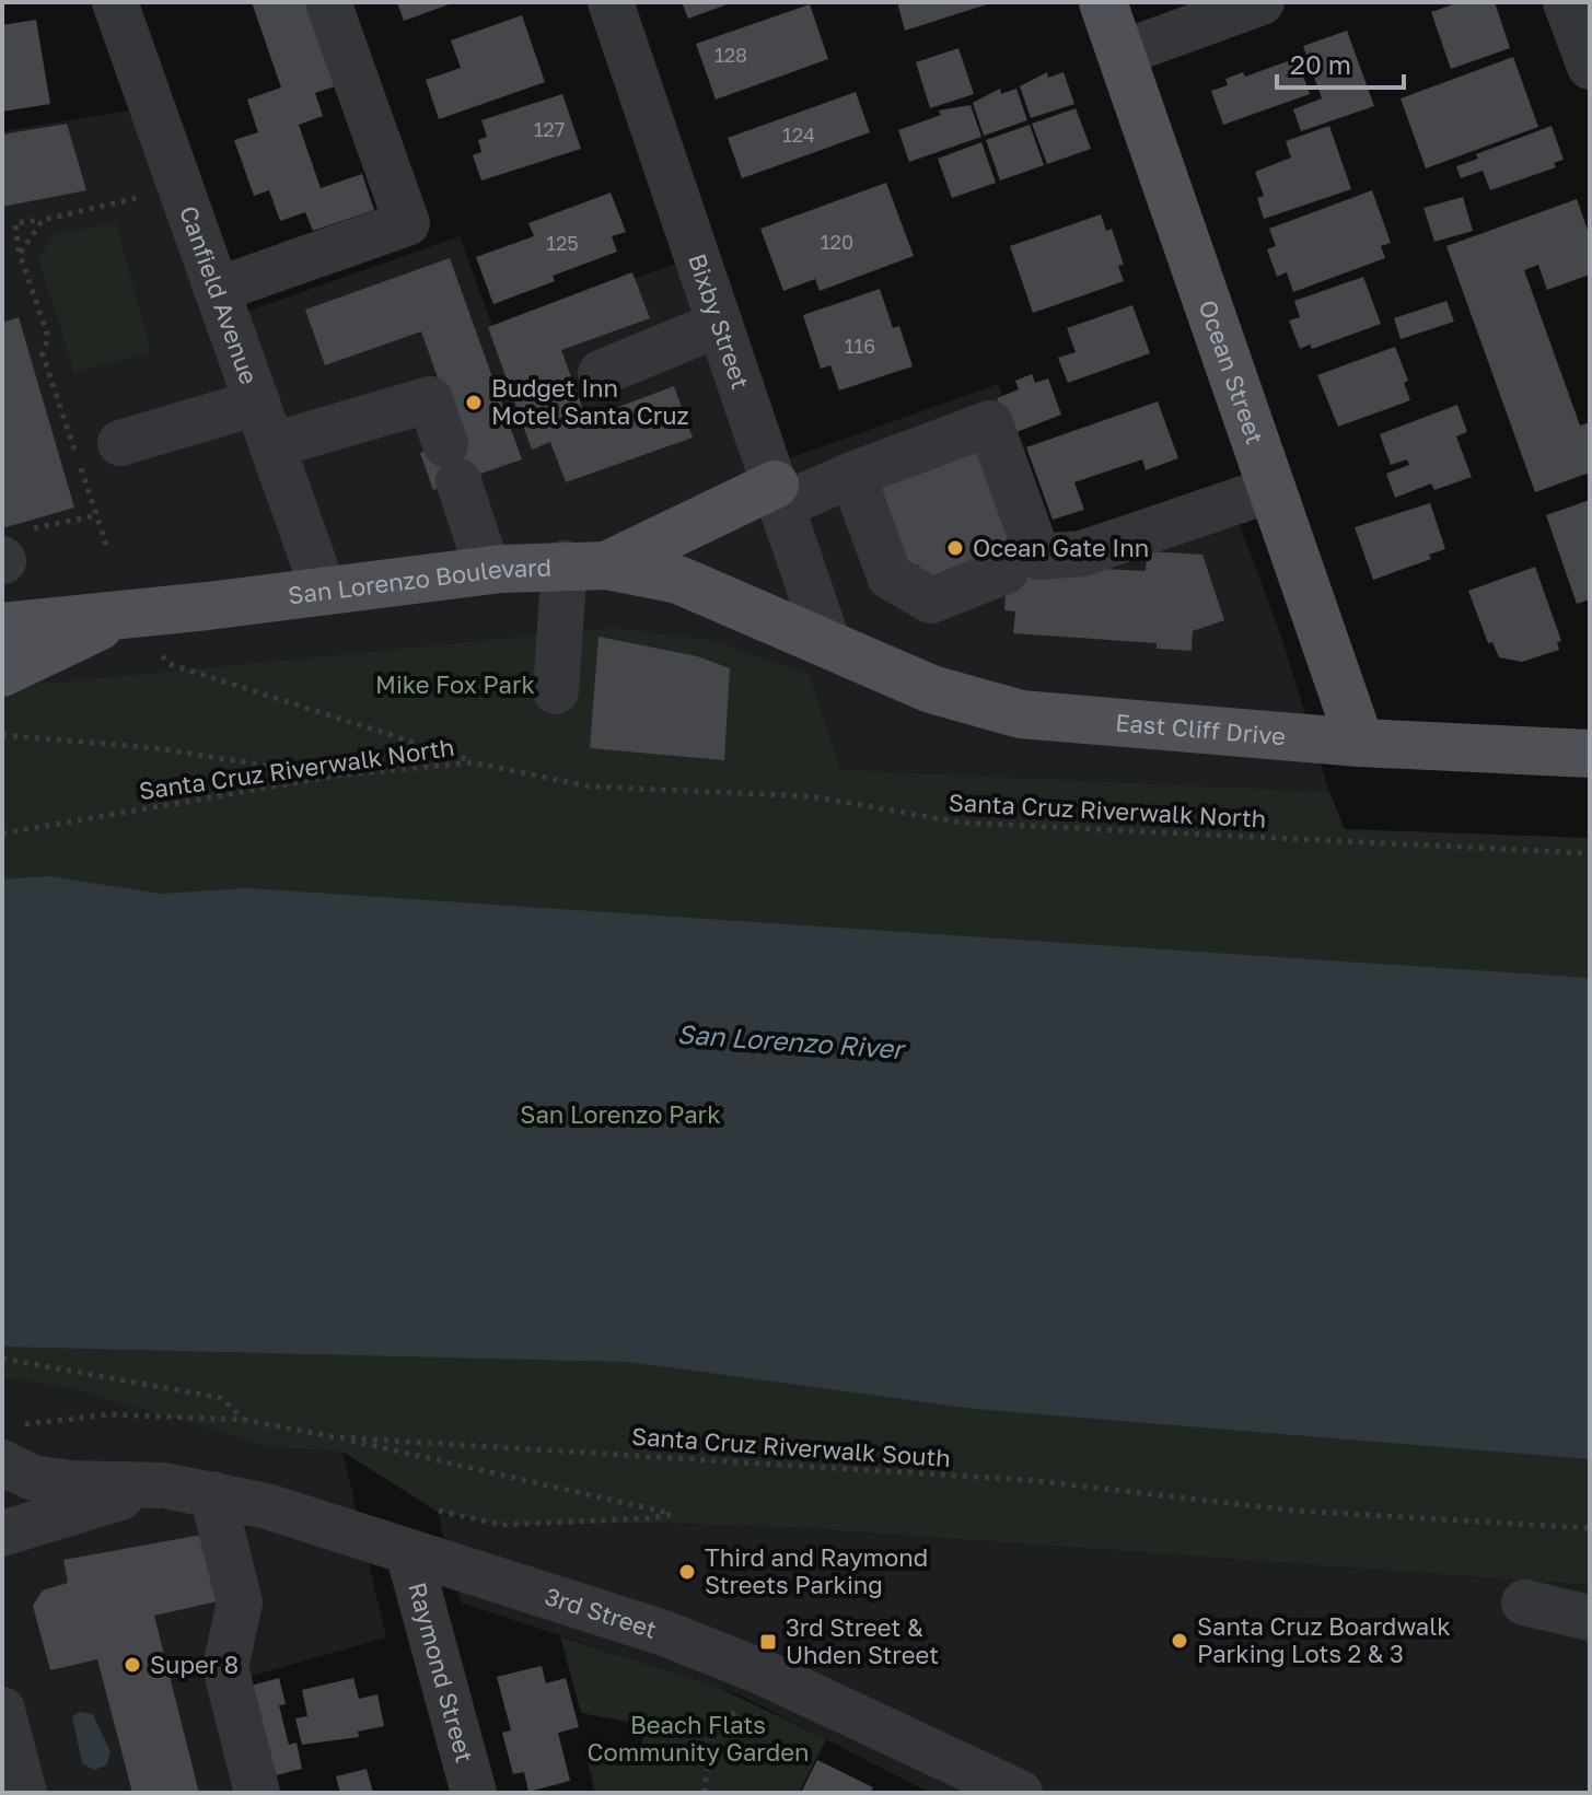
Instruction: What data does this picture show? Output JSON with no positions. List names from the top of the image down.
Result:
{
  "streets": {
    "main road": ["Ocean Street", "San Lorenzo Boulevard", "East Cliff Drive"],
    "street": [
      "Canfield Avenue",
      "Bixby Street",
      "3rd Street",
      "Raymond Street"
    ],
    "path": ["Santa Cruz Riverwalk North", "Santa Cruz Riverwalk South"]
  },
  "crossings": [
    ["Canfield Avenue", "San Lorenzo Boulevard"],
    ["Bixby Street", "San Lorenzo Boulevard"],
    ["Bixby Street", "East Cliff Drive"],
    ["Ocean Street", "East Cliff Drive"],
    ["San Lorenzo Boulevard", "East Cliff Drive"],
    ["3rd Street", "Raymond Street"]
  ],
  "water": ["San Lorenzo River"],
  "parks": ["Mike Fox Park", "San Lorenzo Park", "Beach Flats Community Garden"],
  "places": {
    "other": [
      "Budget Inn Motel Santa Cruz",
      "Ocean Gate Inn",
      "Third and Raymond Streets Parking",
      "Santa Cruz Boardwalk Parking Lots 2 & 3",
      "Super 8"
    ],
    "transit": ["3rd Street & Uhden Street"]
  },
  "house_numbers": [
    "128",
    "127",
    "124",
    "120",
    "125",
    "116"
  ],
  "scale_bar": "20 m"
}
